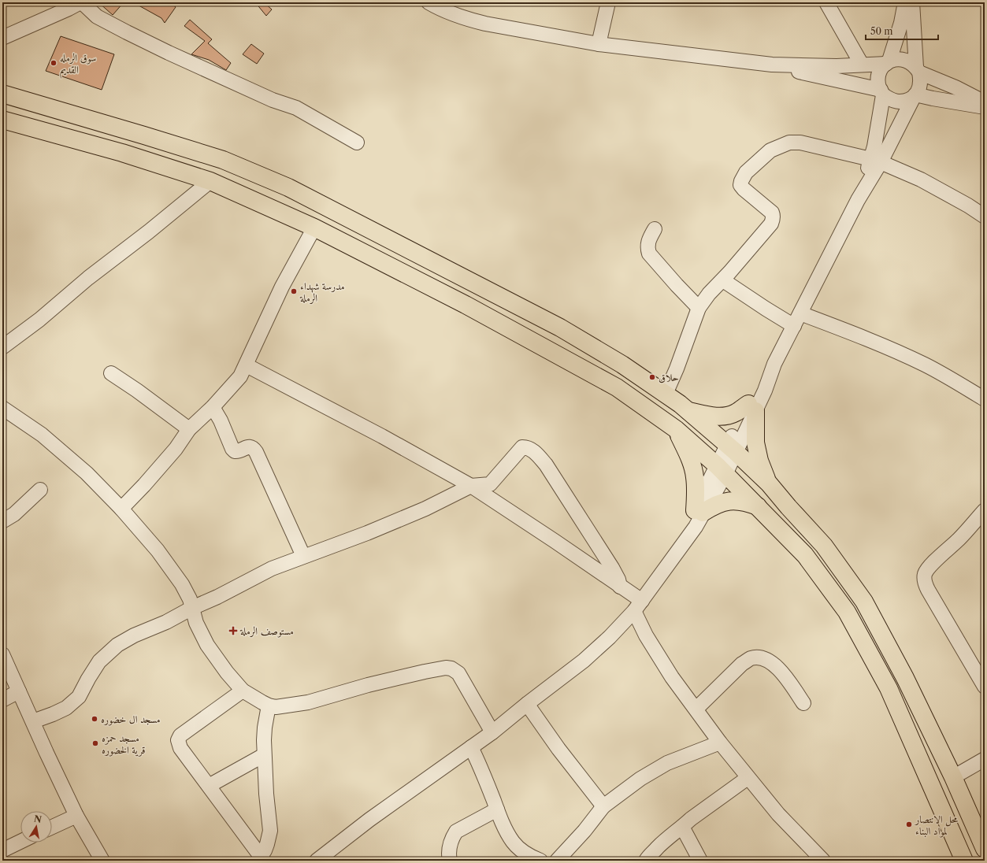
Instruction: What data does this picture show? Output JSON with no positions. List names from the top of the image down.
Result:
{
  "places": {
    "other": [
      "سوق الرمله القديم",
      "مدرسة شهداء الرملة",
      "حلاق",
      "مسجد ال خضوره",
      "مسجد حمزه قرية الخضوره",
      "محل الانتصار لمواد البناء"
    ],
    "health": ["مستوصف الرملة"]
  },
  "scale_bar": "50 m",
  "north": "top"
}
